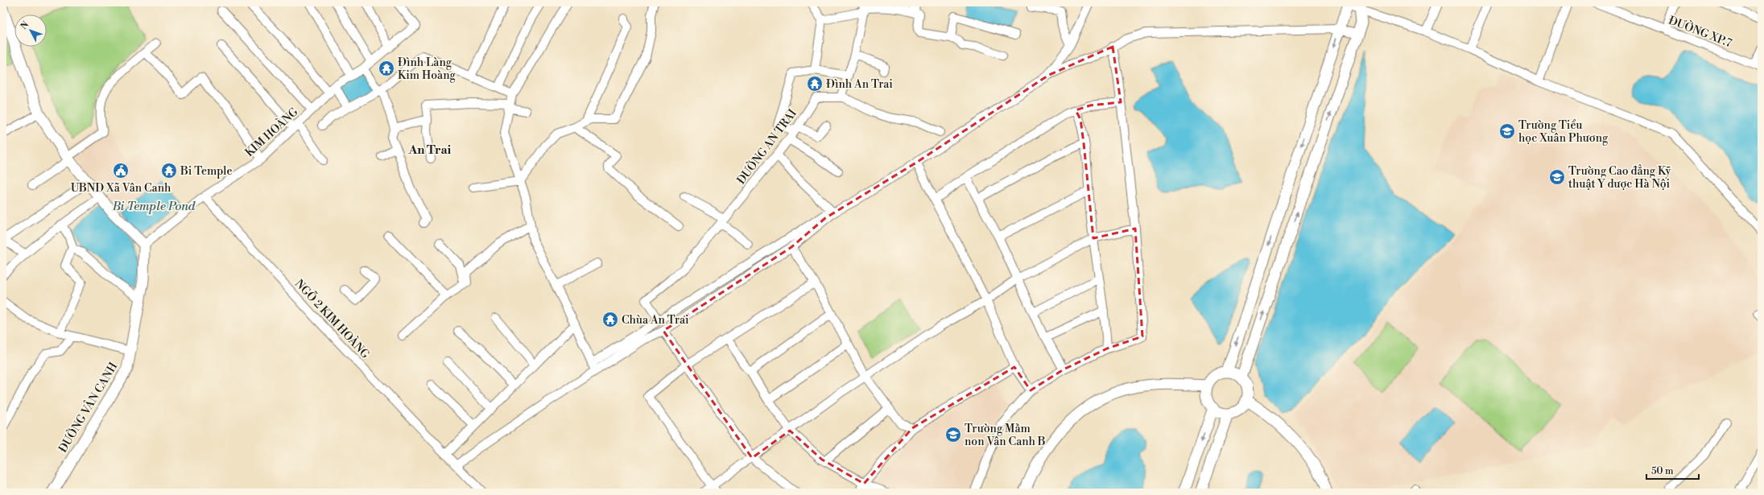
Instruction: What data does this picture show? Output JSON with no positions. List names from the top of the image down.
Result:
{
  "streets": {
    "street": [
      "ĐƯỜNG XP.7",
      "KIM HOÀNG",
      "ĐƯỜNG AN TRAI",
      "NGÕ 2 KIM HOÀNG",
      "ĐƯỜNG VÂN CANH"
    ]
  },
  "crossings": [
    ["KIM HOÀNG", "NGÕ 2 KIM HOÀNG"],
    ["KIM HOÀNG", "ĐƯỜNG VÂN CANH"]
  ],
  "districts": ["An Trai"],
  "water": ["Bi Temple Pond"],
  "places": {
    "temple": [
      "Đình Làng Kim Hoàng",
      "Đình An Trai",
      "Bi Temple",
      "Chùa An Trai"
    ],
    "school or university": ["Trường Tiểu học Xuân Phương", "Trường Cao đẳng Kỹ thuật Y dược Hà Nội", "Trường Mầm non Vân Canh B"],
    "public building": ["UBND Xã Vân Canh"]
  },
  "scale_bar": "50 m",
  "north": "top left"
}
